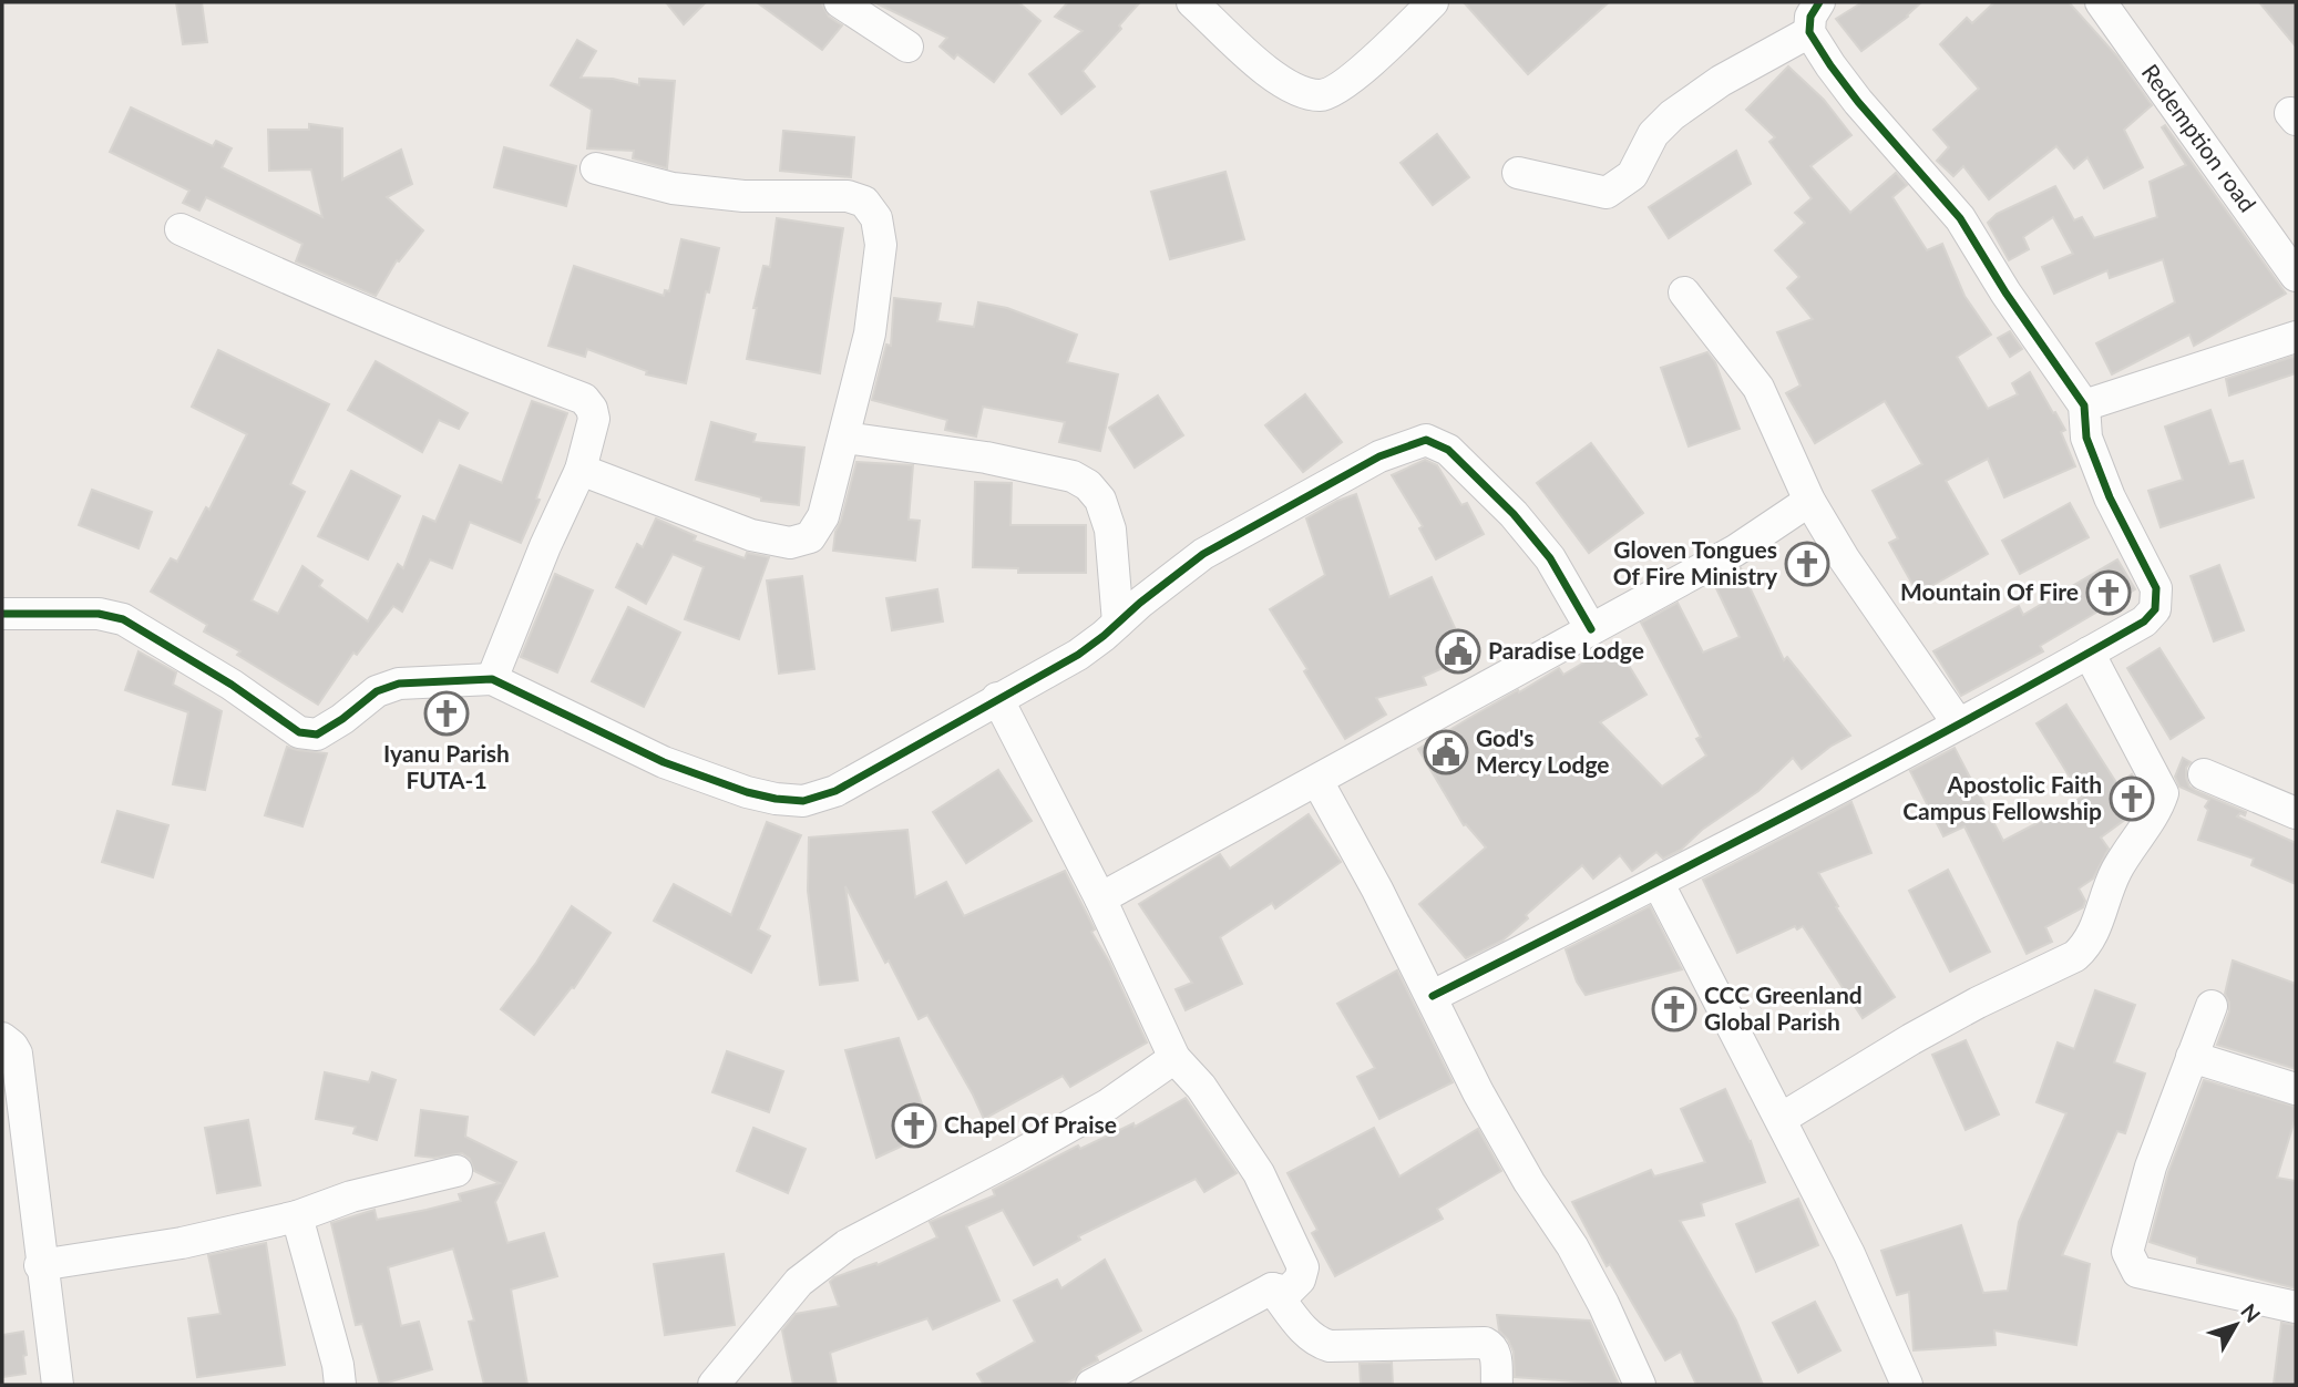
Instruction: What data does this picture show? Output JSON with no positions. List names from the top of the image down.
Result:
{
  "streets": {
    "street": ["Redemption road"]
  },
  "places": {
    "church": [
      "Gloven Tongues Of Fire Ministry",
      "Mountain Of Fire",
      "Iyanu Parish FUTA-1",
      "Apostolic Faith Campus Fellowship",
      "CCC Greenland Global Parish",
      "Chapel Of Praise"
    ],
    "public building": ["Paradise Lodge", "God's Mercy Lodge"]
  },
  "north": "top right"
}
